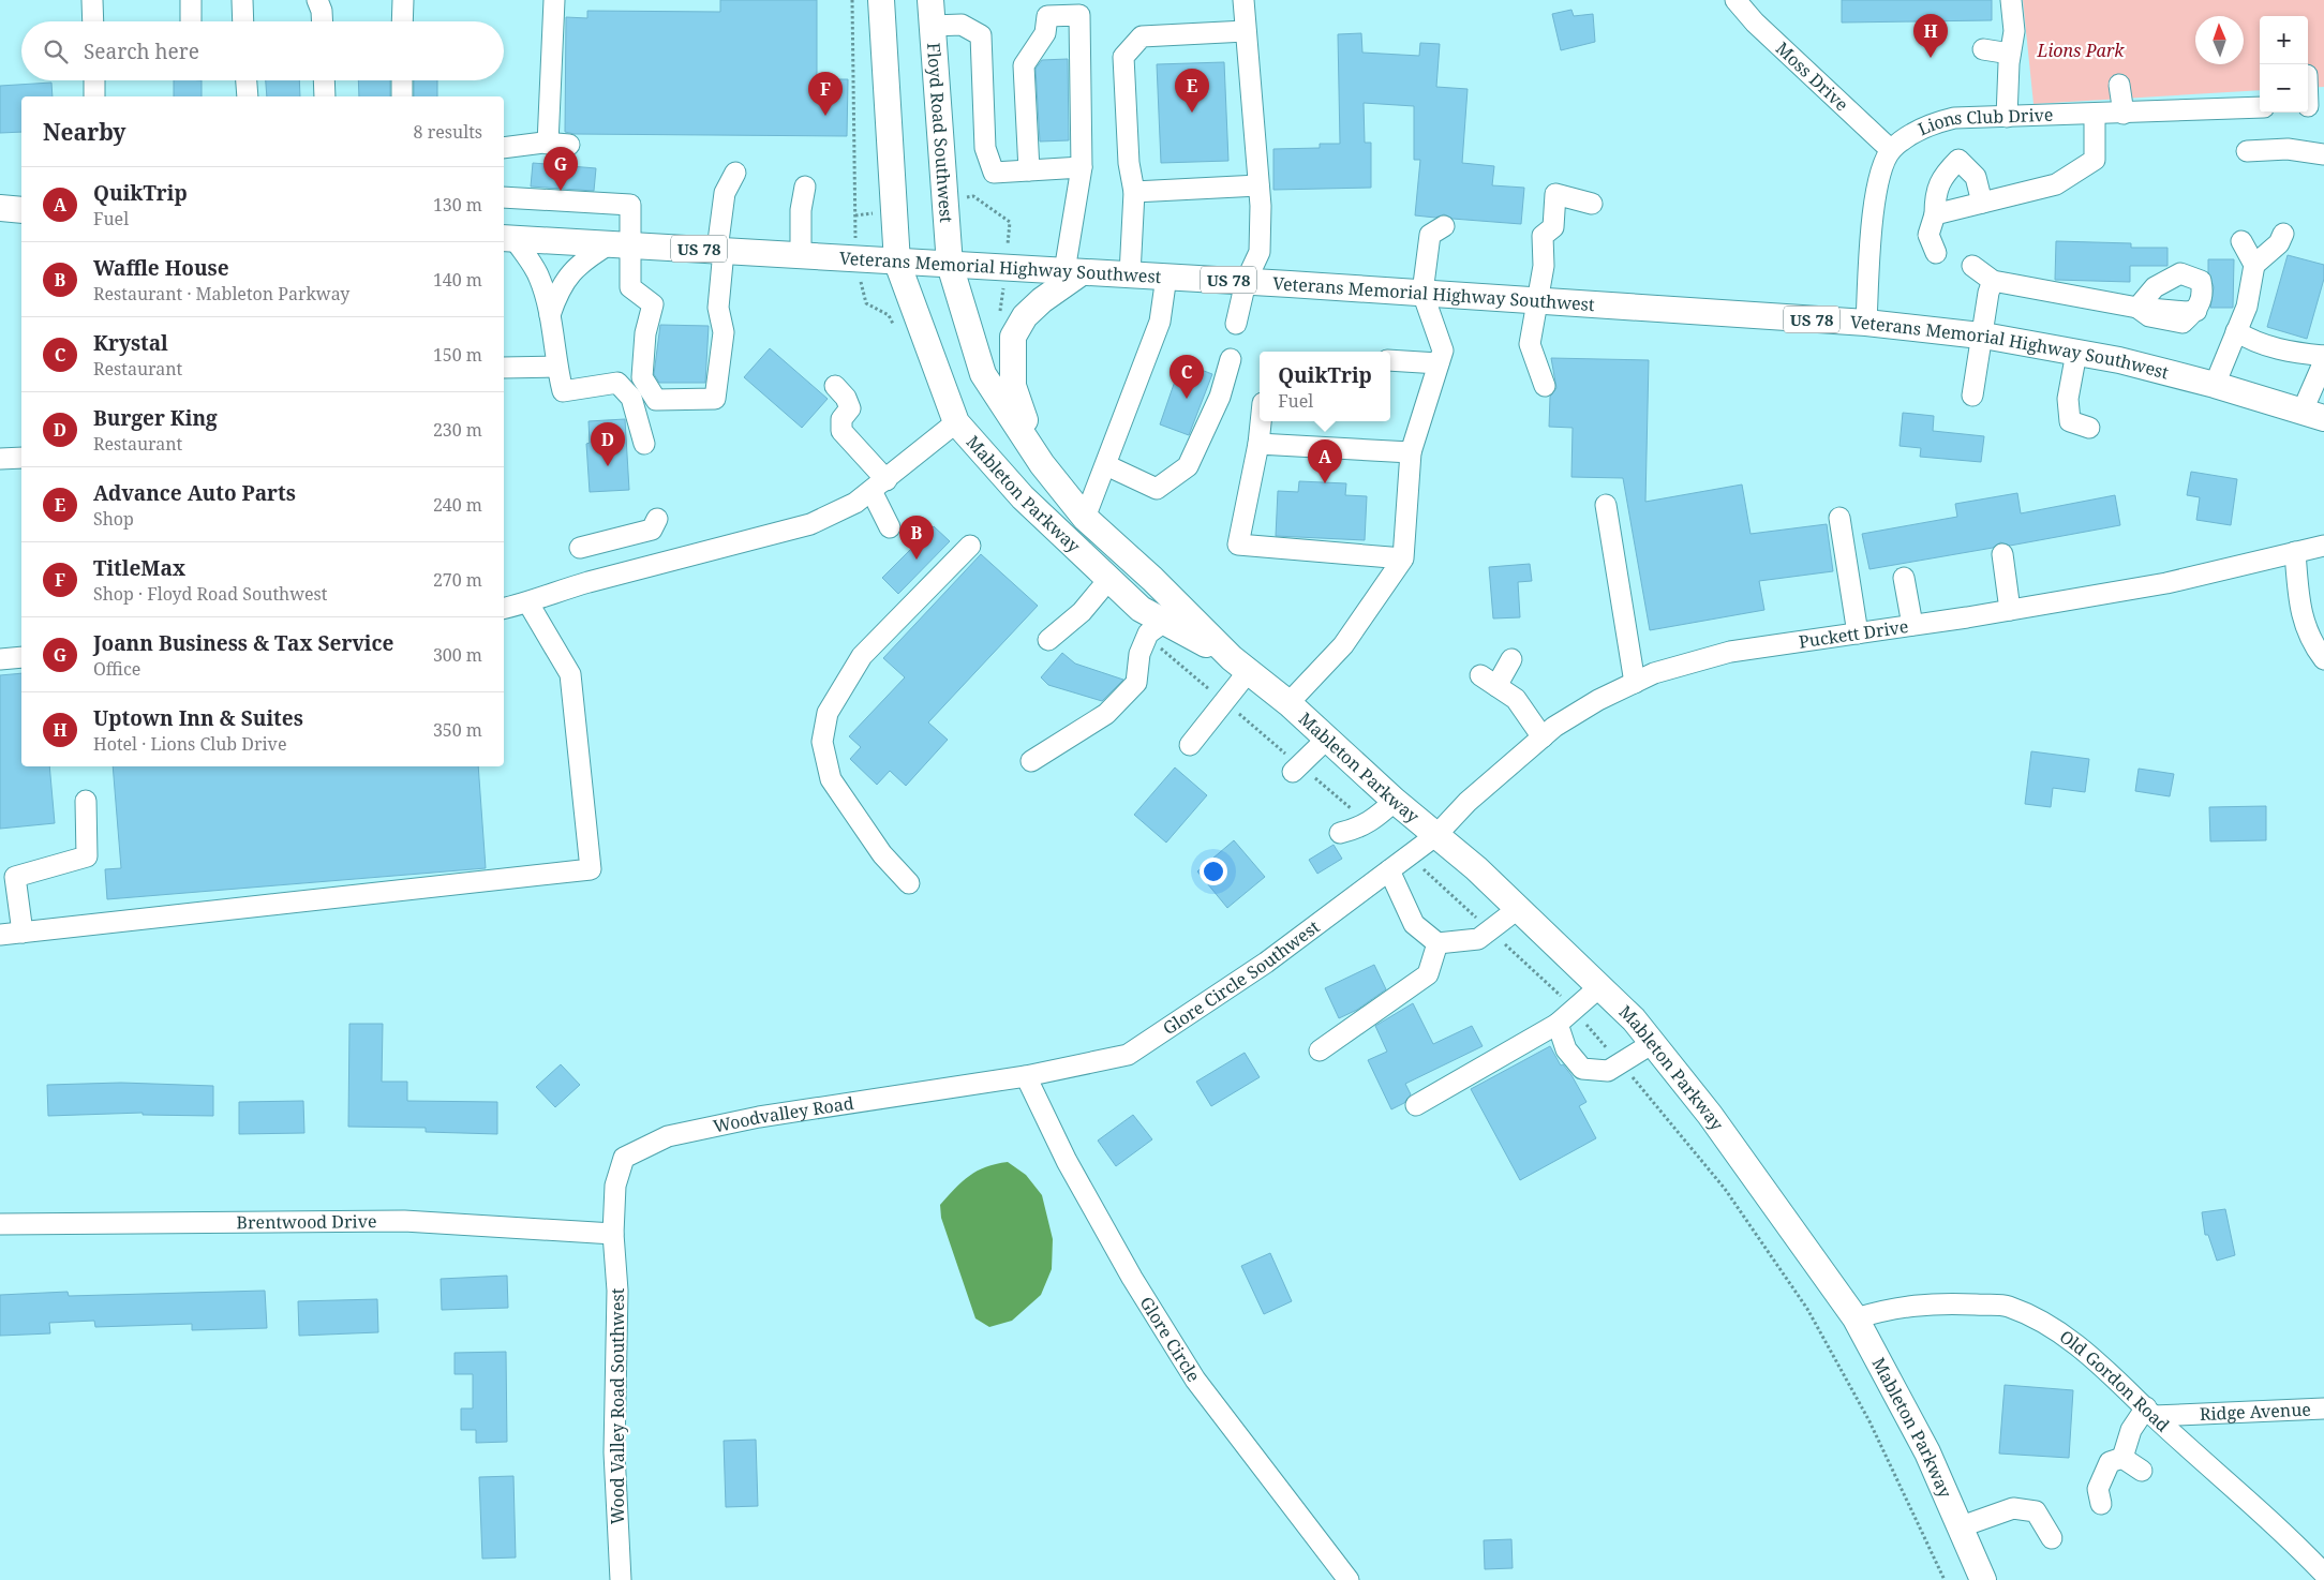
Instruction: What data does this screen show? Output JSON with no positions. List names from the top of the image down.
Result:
{
  "streets": {
    "main road": [
      "Floyd Road Southwest",
      "US 78",
      "Veterans Memorial Highway Southwest",
      "Mableton Parkway"
    ],
    "street": [
      "Moss Drive",
      "Lions Club Drive",
      "Puckett Drive",
      "Glore Circle Southwest",
      "Woodvalley Road",
      "Brentwood Drive",
      "Glore Circle",
      "Old Gordon Road",
      "Wood Valley Road Southwest",
      "Ridge Avenue"
    ]
  },
  "crossings": [
    ["Moss Drive", "Lions Club Drive"],
    ["Floyd Road Southwest", "Veterans Memorial Highway Southwest"],
    ["Floyd Road Southwest", "Mableton Parkway"],
    ["Veterans Memorial Highway Southwest", "Mableton Parkway"],
    ["Mableton Parkway", "Puckett Drive"],
    ["Mableton Parkway", "Glore Circle Southwest"],
    ["Mableton Parkway", "Old Gordon Road"],
    ["Puckett Drive", "Glore Circle Southwest"],
    ["Glore Circle Southwest", "Woodvalley Road"],
    ["Glore Circle Southwest", "Glore Circle"],
    ["Woodvalley Road", "Brentwood Drive"],
    ["Woodvalley Road", "Glore Circle"],
    ["Woodvalley Road", "Wood Valley Road Southwest"],
    ["Brentwood Drive", "Wood Valley Road Southwest"],
    ["Old Gordon Road", "Ridge Avenue"]
  ],
  "parks": ["Lions Park"],
  "north": "top",
  "page": {
    "pins": [
      "H",
      "E",
      "F",
      "G",
      "C",
      "D",
      "A",
      "B"
    ],
    "map_buttons": ["+", "−"],
    "search": "Search here",
    "heading": ["Nearby", "8 results"],
    "list": [
      {
        "mark": "A",
        "name": "QuikTrip",
        "note": "Fuel",
        "value": "130 m"
      },
      {
        "mark": "B",
        "name": "Waffle House",
        "note": "Restaurant · Mableton Parkway",
        "value": "140 m"
      },
      {
        "mark": "C",
        "name": "Krystal",
        "note": "Restaurant",
        "value": "150 m"
      },
      {
        "mark": "D",
        "name": "Burger King",
        "note": "Restaurant",
        "value": "230 m"
      },
      {
        "mark": "E",
        "name": "Advance Auto Parts",
        "note": "Shop",
        "value": "240 m"
      },
      {
        "mark": "F",
        "name": "TitleMax",
        "note": "Shop · Floyd Road Southwest",
        "value": "270 m"
      },
      {
        "mark": "G",
        "name": "Joann Business & Tax Service",
        "note": "Office",
        "value": "300 m"
      },
      {
        "mark": "H",
        "name": "Uptown Inn & Suites",
        "note": "Hotel · Lions Club Drive",
        "value": "350 m"
      }
    ],
    "popup": ["QuikTrip", "Fuel"]
  }
}
